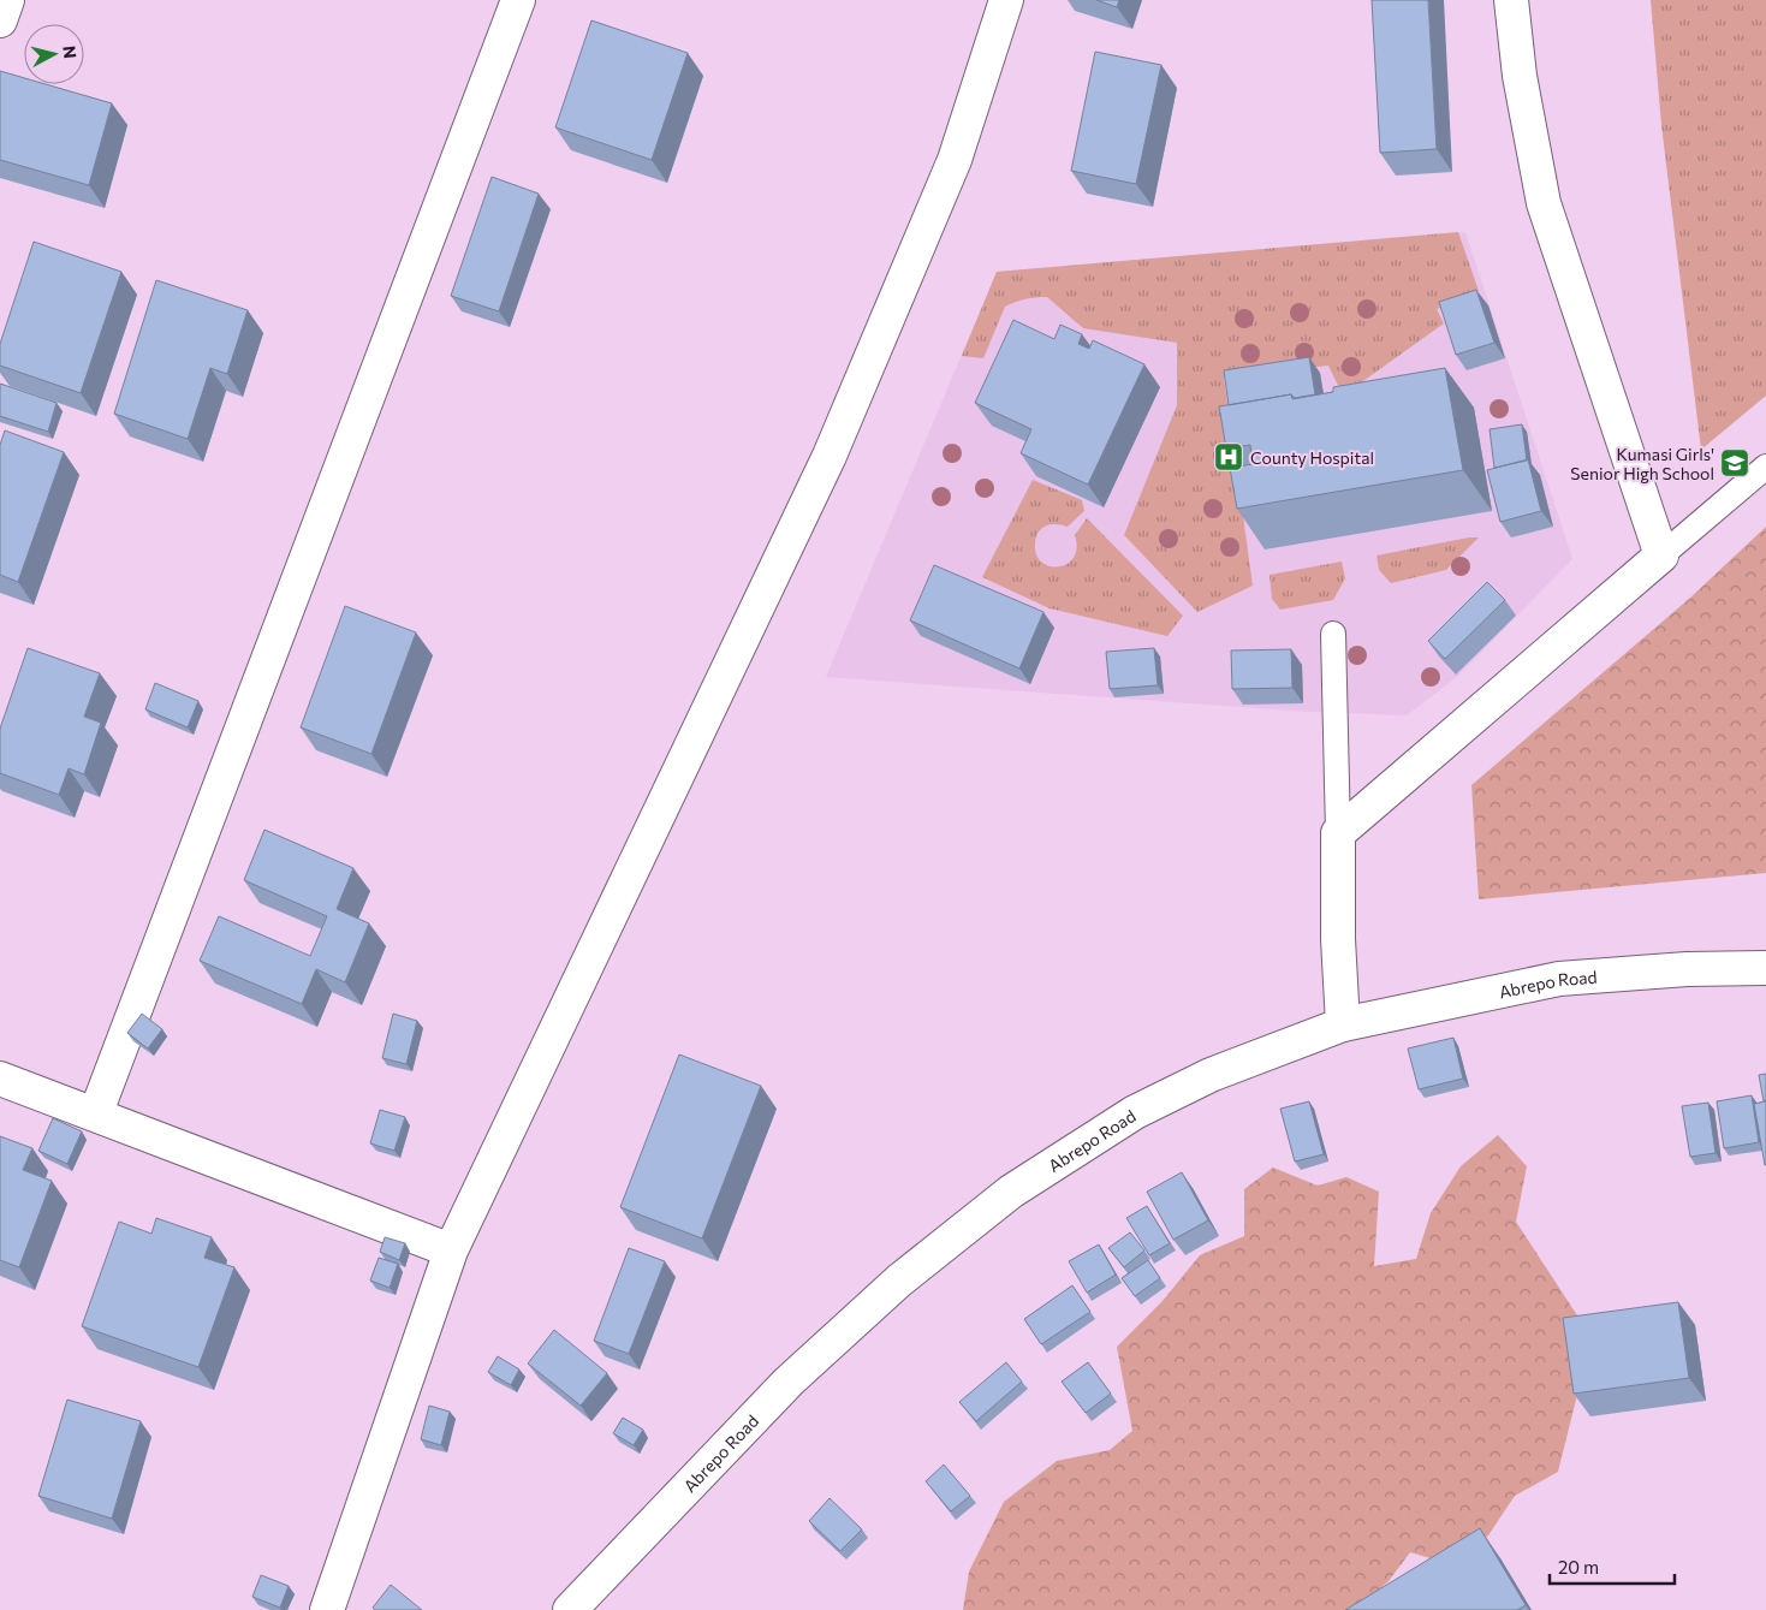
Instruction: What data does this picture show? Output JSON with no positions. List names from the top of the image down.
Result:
{
  "streets": {
    "street": ["Abrepo Road"]
  },
  "places": {
    "hospital": ["County Hospital"],
    "school or university": ["Kumasi Girls' Senior High School"]
  },
  "scale_bar": "20 m",
  "north": "right"
}
